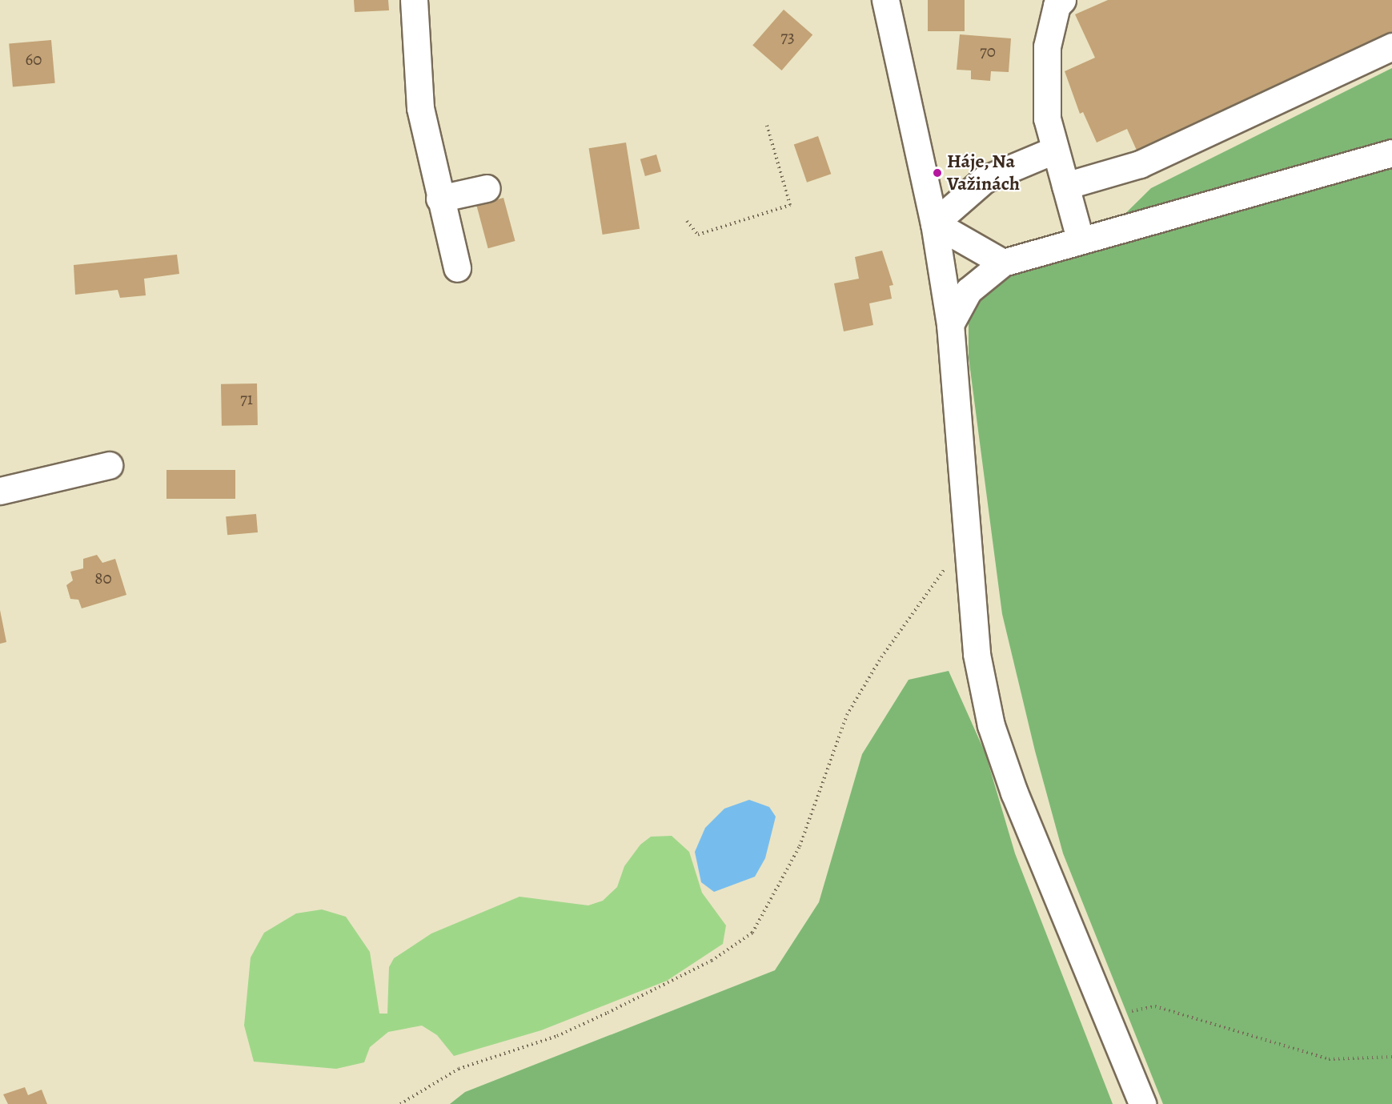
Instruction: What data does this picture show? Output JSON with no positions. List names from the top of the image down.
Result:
{
  "places": ["Háje, Na Važinách"],
  "house_numbers": [
    "73",
    "70",
    "60",
    "71",
    "80"
  ]
}
